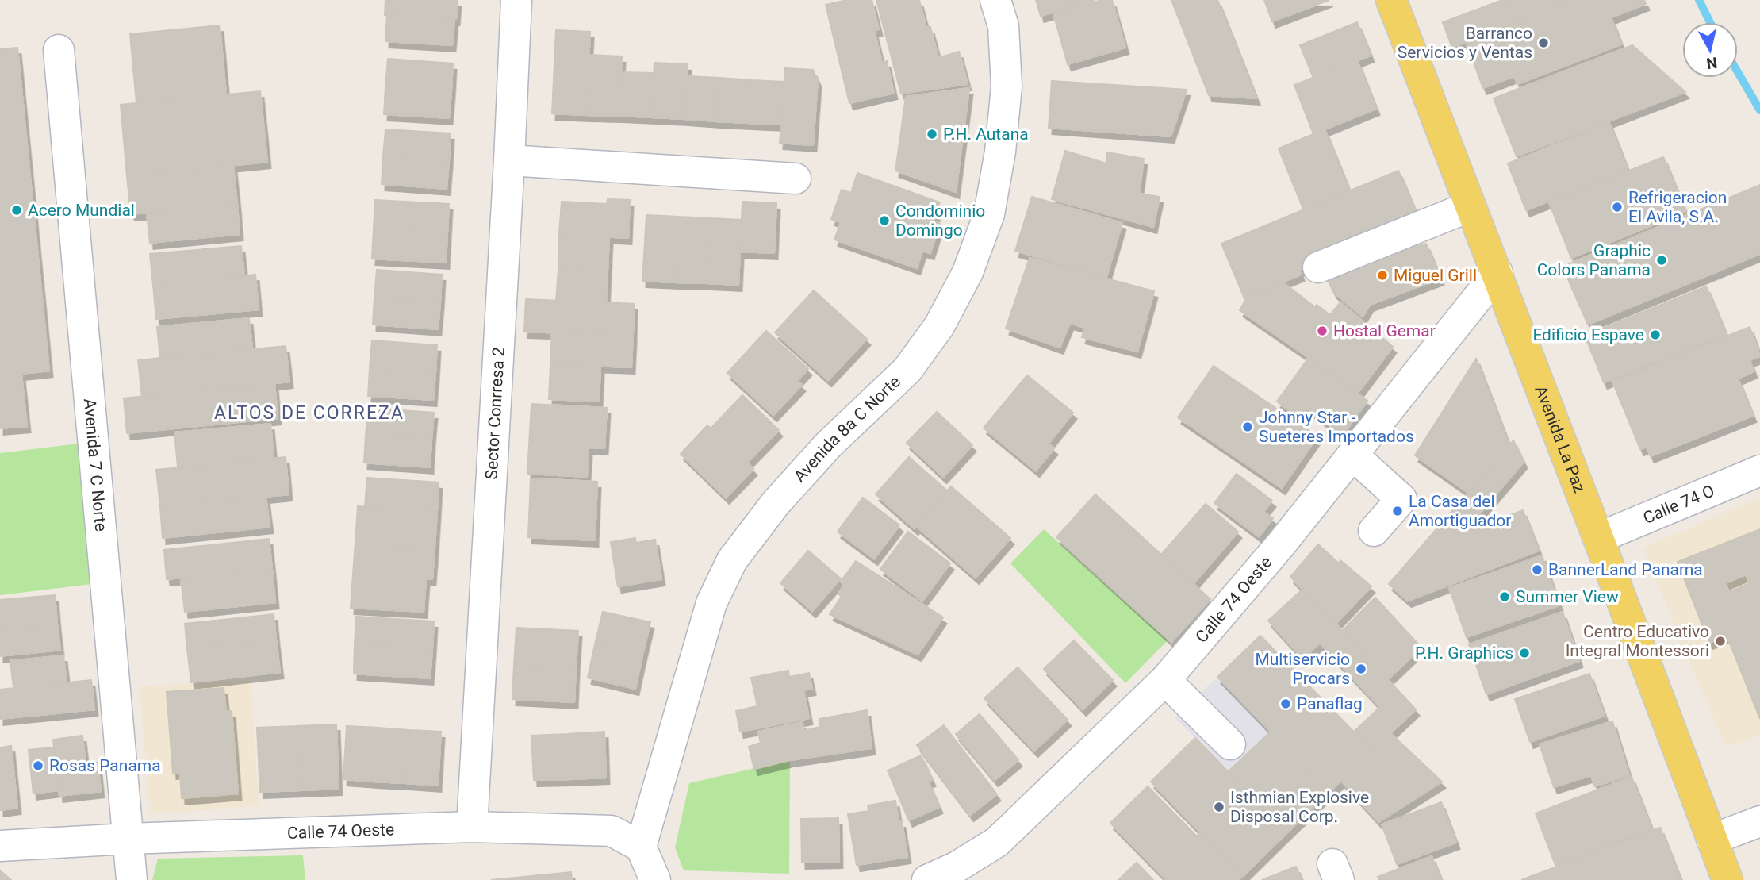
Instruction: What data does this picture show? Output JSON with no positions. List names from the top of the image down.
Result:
{
  "streets": {
    "main road": ["Avenida La Paz"],
    "street": [
      "Sector Conrresa 2",
      "Avenida 8a C Norte",
      "Avenida 7 C Norte",
      "Calle 74 O",
      "Calle 74 Oeste"
    ]
  },
  "crossings": [
    ["Sector Conrresa 2", "Calle 74 Oeste"],
    ["Avenida 8a C Norte", "Calle 74 Oeste"],
    ["Avenida La Paz", "Calle 74 O"],
    ["Avenida La Paz", "Calle 74 Oeste"],
    ["Avenida 7 C Norte", "Calle 74 Oeste"]
  ],
  "districts": ["ALTOS DE CORREZA"],
  "places": [
    "Barranco Servicios y Ventas",
    "P.H. Autana",
    "Refrigeracion El Avila, S.A.",
    "Acero Mundial",
    "Condominio Domingo",
    "Graphic Colors Panama",
    "Miguel Grill",
    "Hostal Gemar",
    "Edificio Espave",
    "Johnny Star - Sueteres Importados",
    "La Casa del Amortiguador",
    "BannerLand Panama",
    "Summer View",
    "Centro Educativo Integral Montessori",
    "P.H. Graphics",
    "Multiservicio Procars",
    "Panaflag",
    "Rosas Panama",
    "Isthmian Explosive Disposal Corp."
  ],
  "north": "bottom"
}
